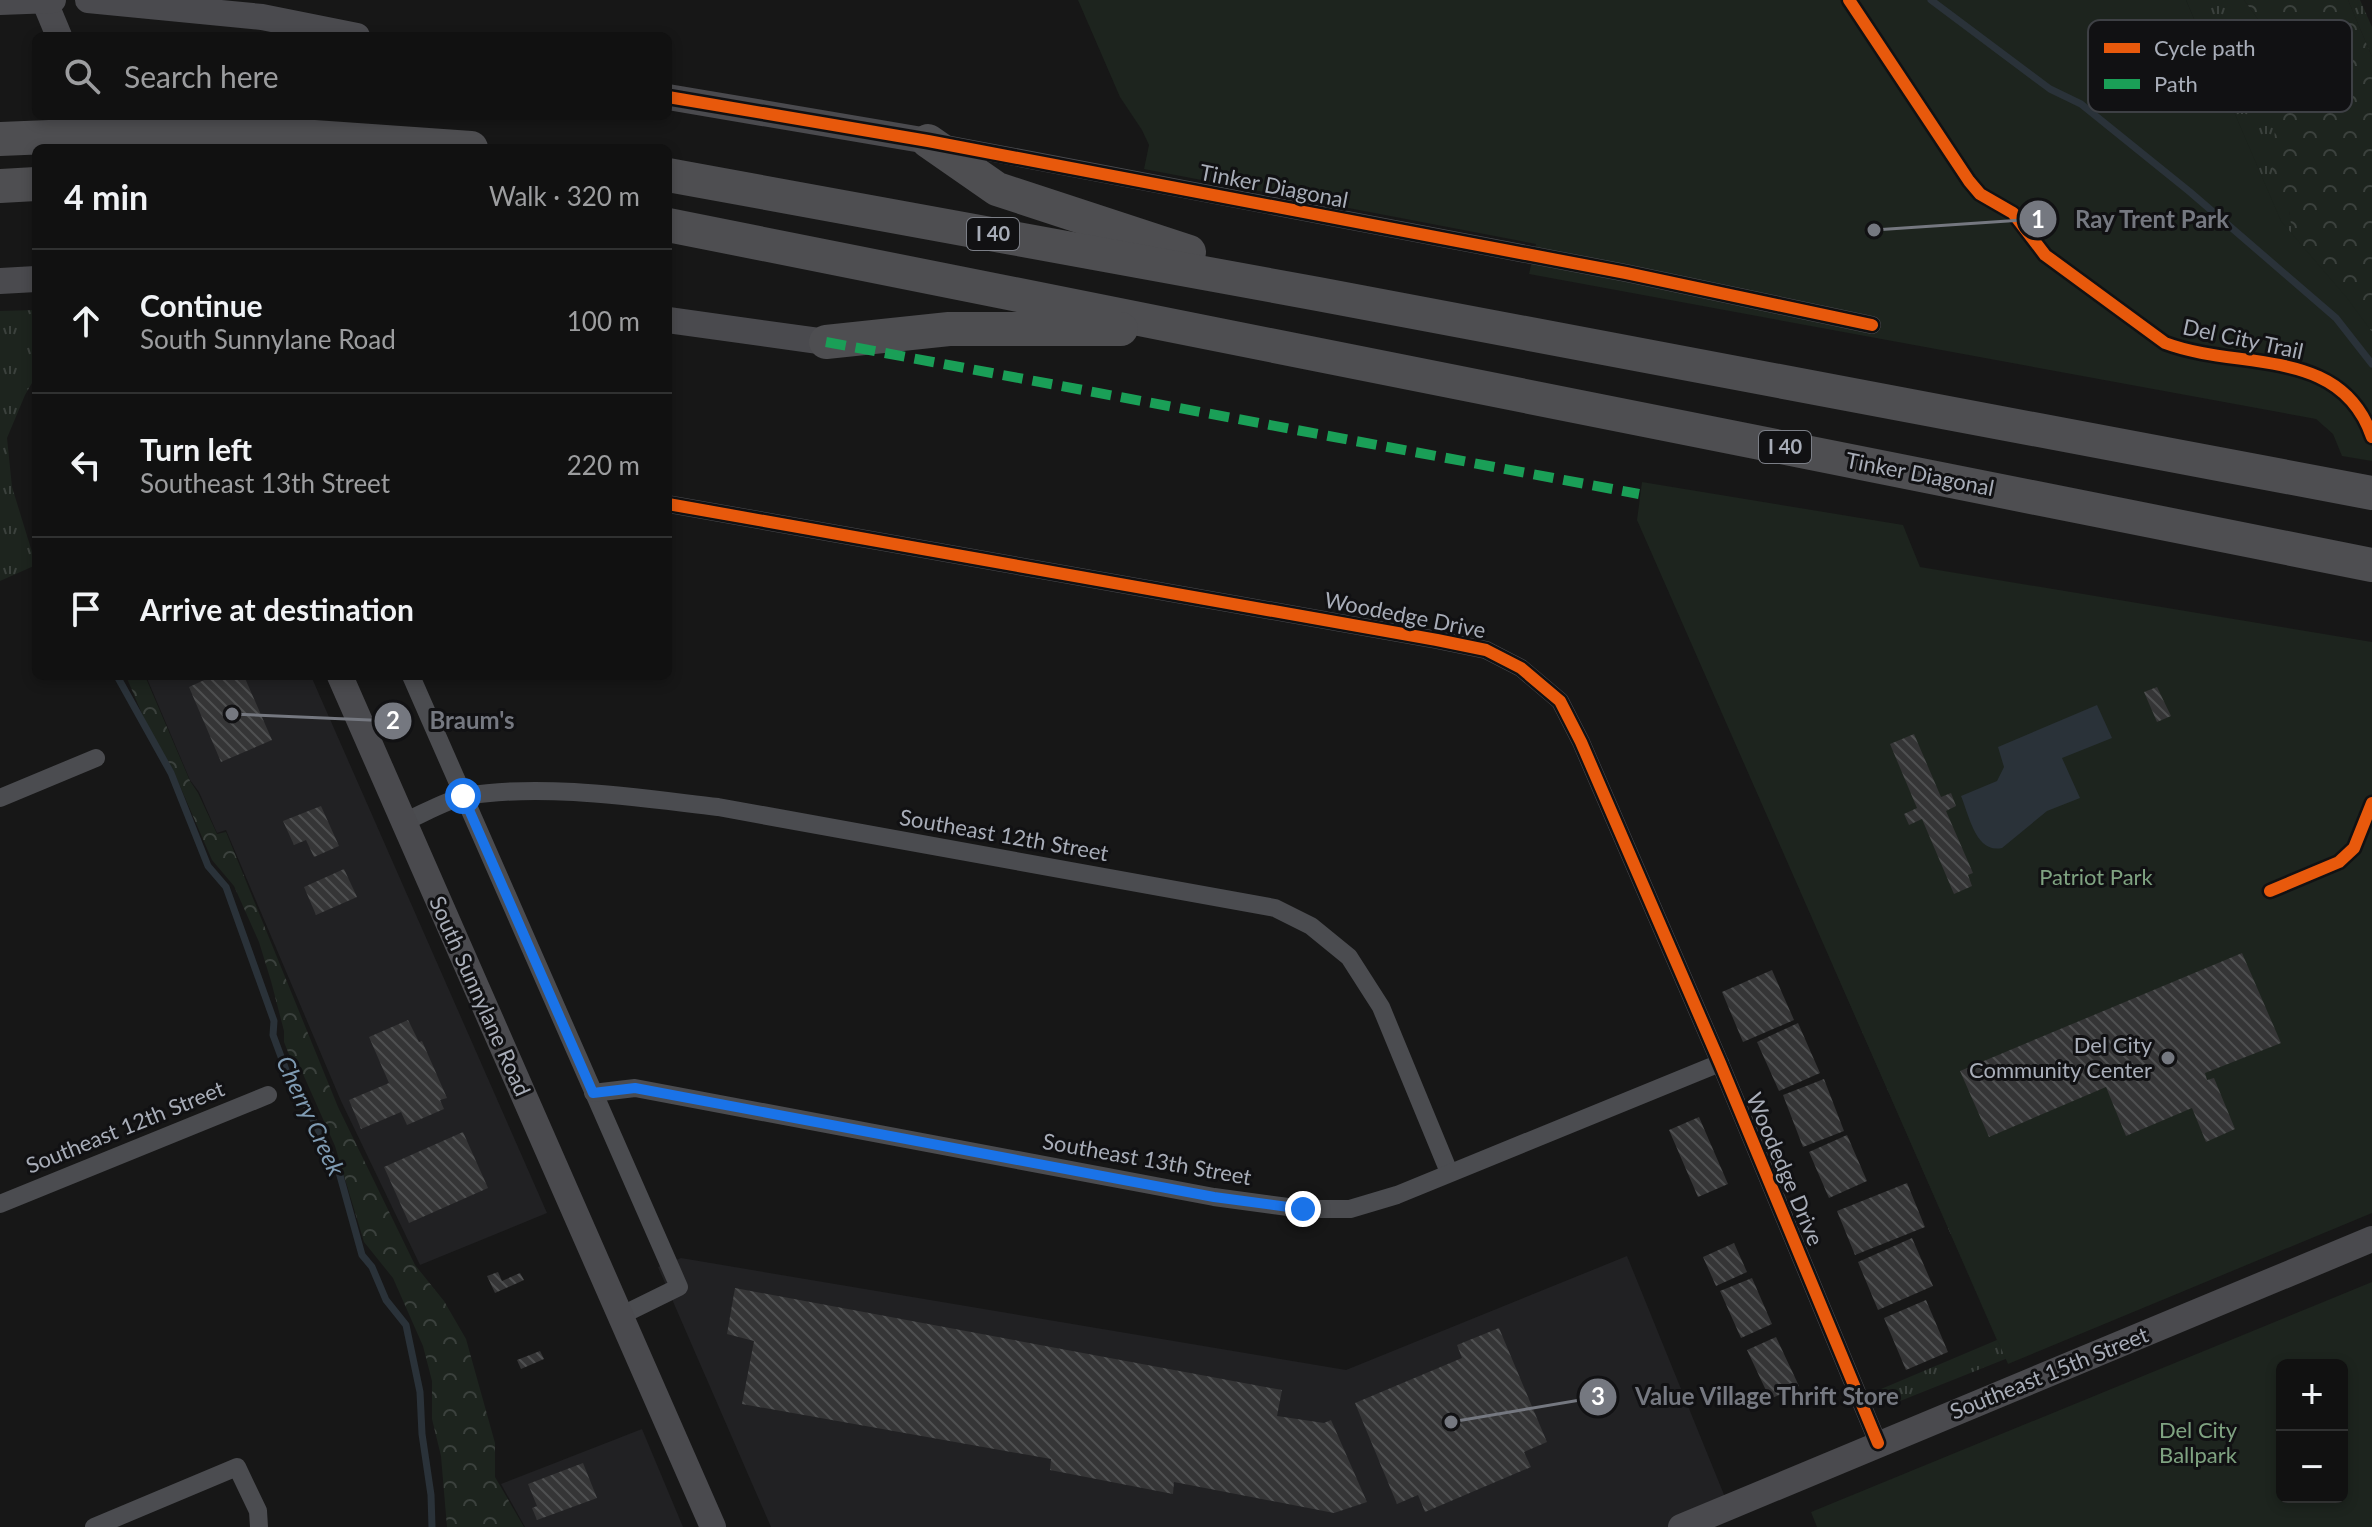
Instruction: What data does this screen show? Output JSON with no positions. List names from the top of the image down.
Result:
{
  "streets": {
    "highway": ["Tinker Diagonal", "I 40"],
    "main road": ["South Sunnylane Road", "Southeast 15th Street"],
    "street": ["Woodedge Drive", "Southeast 12th Street", "Southeast 13th Street"],
    "cycle path": ["Del City Trail"]
  },
  "crossings": [
    ["Woodedge Drive", "Southeast 13th Street"],
    ["Woodedge Drive", "Southeast 15th Street"],
    ["Southeast 12th Street", "South Sunnylane Road"],
    ["Southeast 12th Street", "Southeast 13th Street"]
  ],
  "water": ["Cherry Creek"],
  "parks": ["Patriot Park", "Del City Ballpark"],
  "places": [
    "Ray Trent Park",
    "Braum's",
    "Del City Community Center",
    "Value Village Thrift Store"
  ],
  "legend": ["Cycle path", "Path"],
  "page": {
    "search": "Search here",
    "heading": ["4 min", "Walk · 320 m"],
    "list": [
      ["Continue", "South Sunnylane Road", "100 m"],
      ["Turn left", "Southeast 13th Street", "220 m"],
      "Arrive at destination"
    ],
    "map_buttons": ["+", "−"]
  }
}
